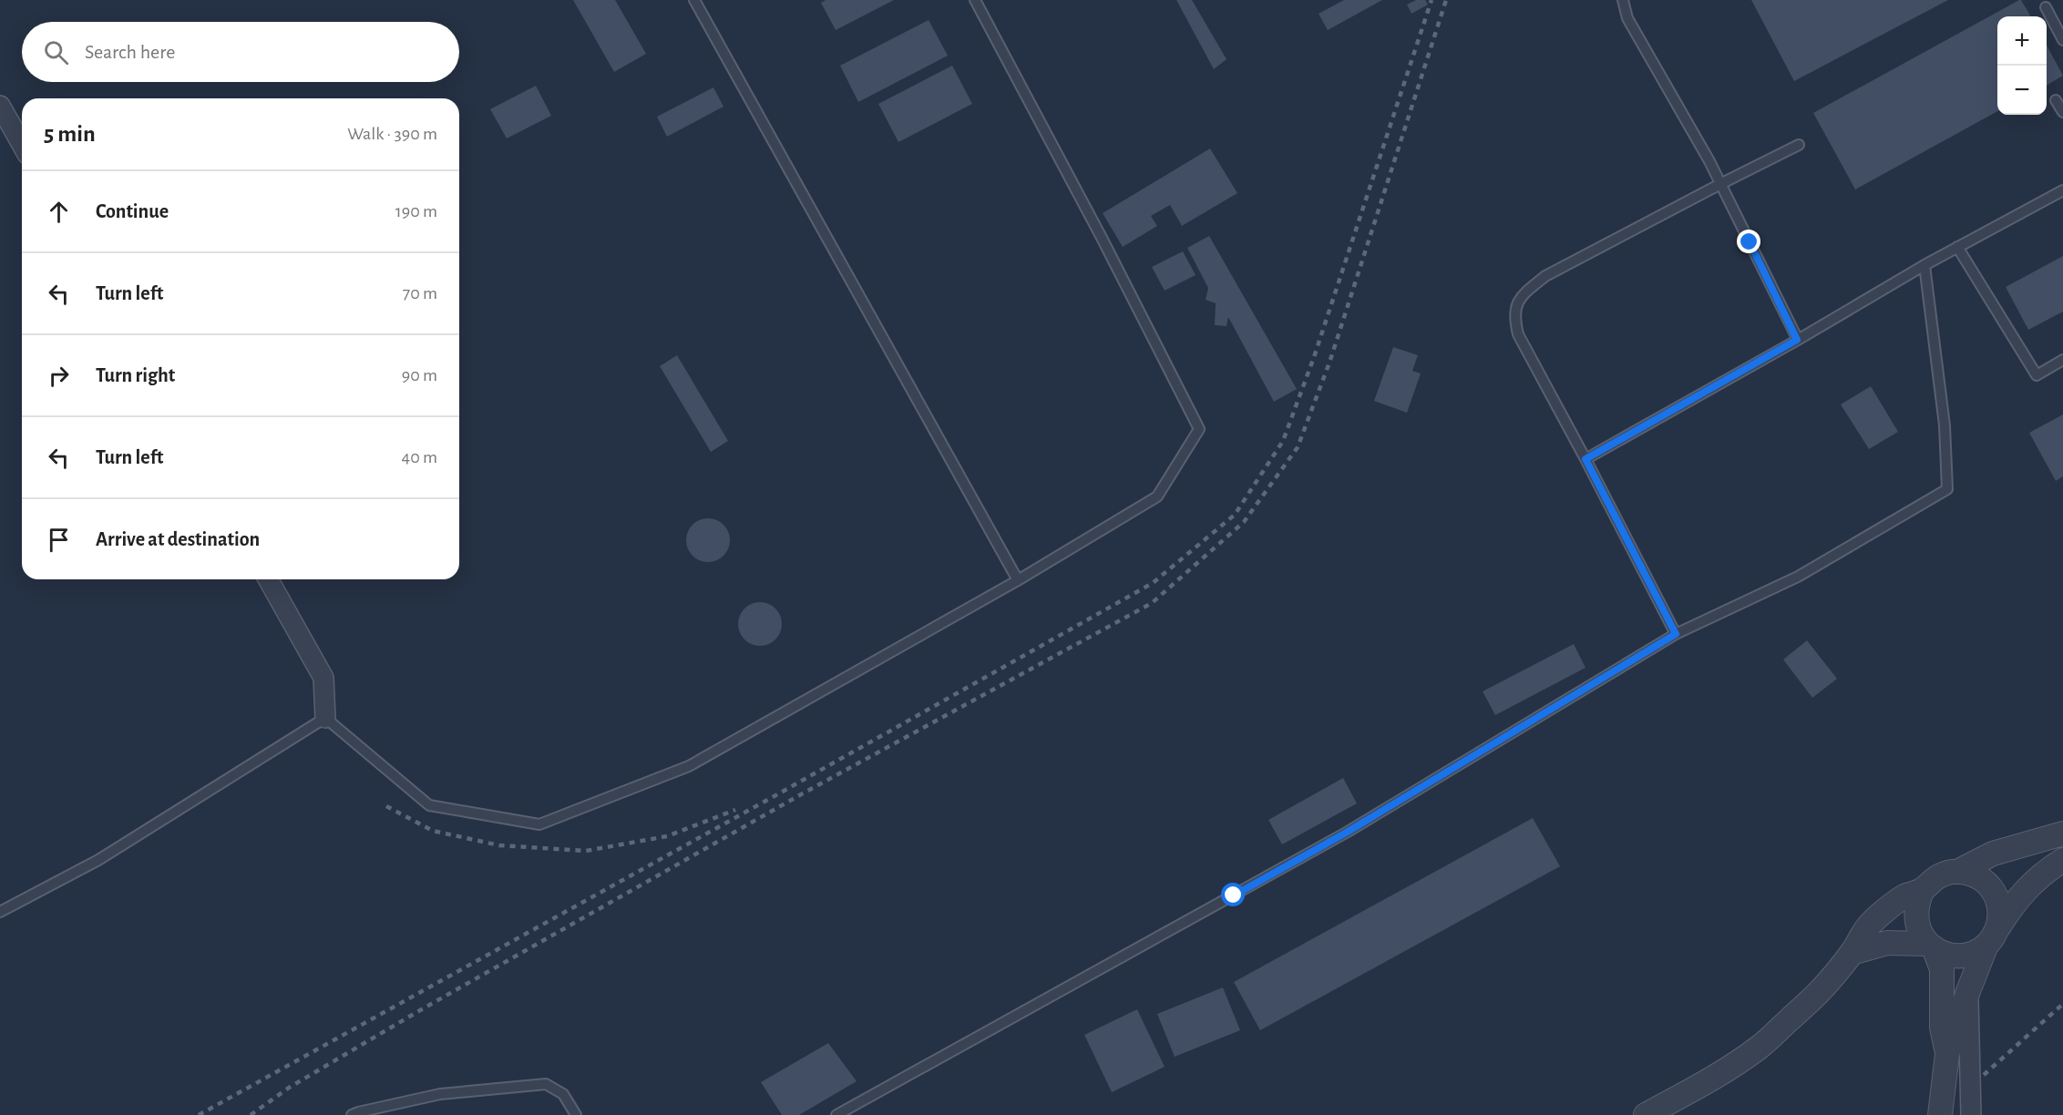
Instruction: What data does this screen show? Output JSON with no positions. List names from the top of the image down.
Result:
{
  "page": {
    "map_buttons": ["+", "−"],
    "search": "Search here",
    "heading": ["5 min", "Walk · 390 m"],
    "list": [
      ["Continue", "190 m"],
      ["Turn left", "70 m"],
      ["Turn right", "90 m"],
      ["Turn left", "40 m"],
      "Arrive at destination"
    ]
  }
}
